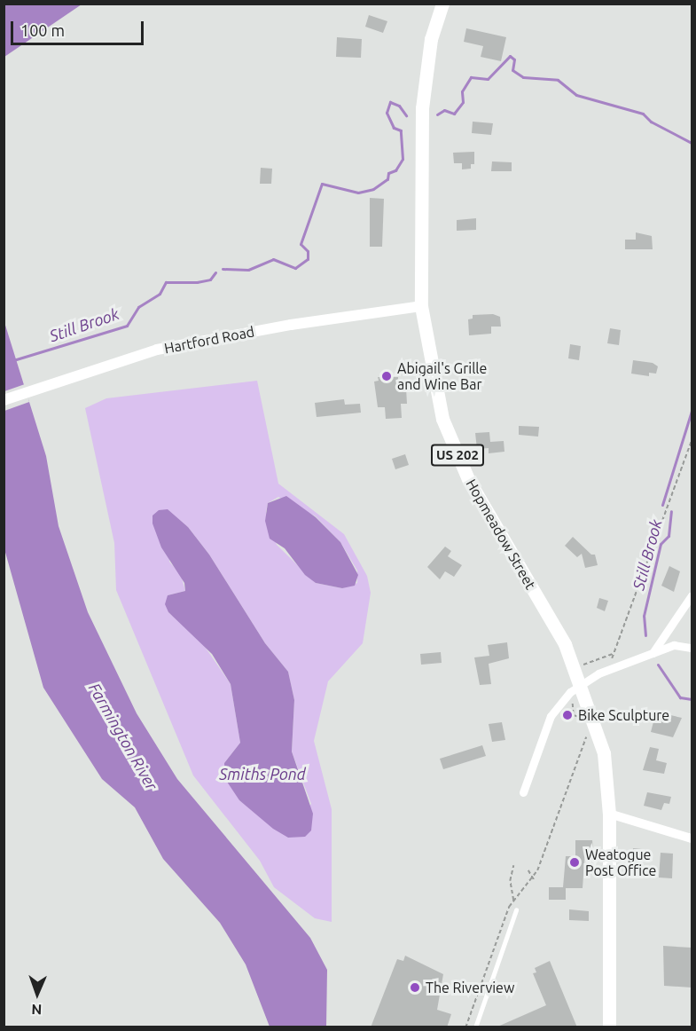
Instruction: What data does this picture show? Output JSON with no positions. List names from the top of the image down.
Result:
{
  "streets": {
    "highway": ["US 202", "Hopmeadow Street"],
    "main road": ["Hartford Road"]
  },
  "crossings": [
    ["Hartford Road", "Hopmeadow Street"]
  ],
  "water": ["Still Brook", "Farmington River", "Smiths Pond"],
  "places": [
    "Abigail's Grille and Wine Bar",
    "Bike Sculpture",
    "Weatogue Post Office",
    "The Riverview"
  ],
  "scale_bar": "100 m",
  "north": "bottom"
}
